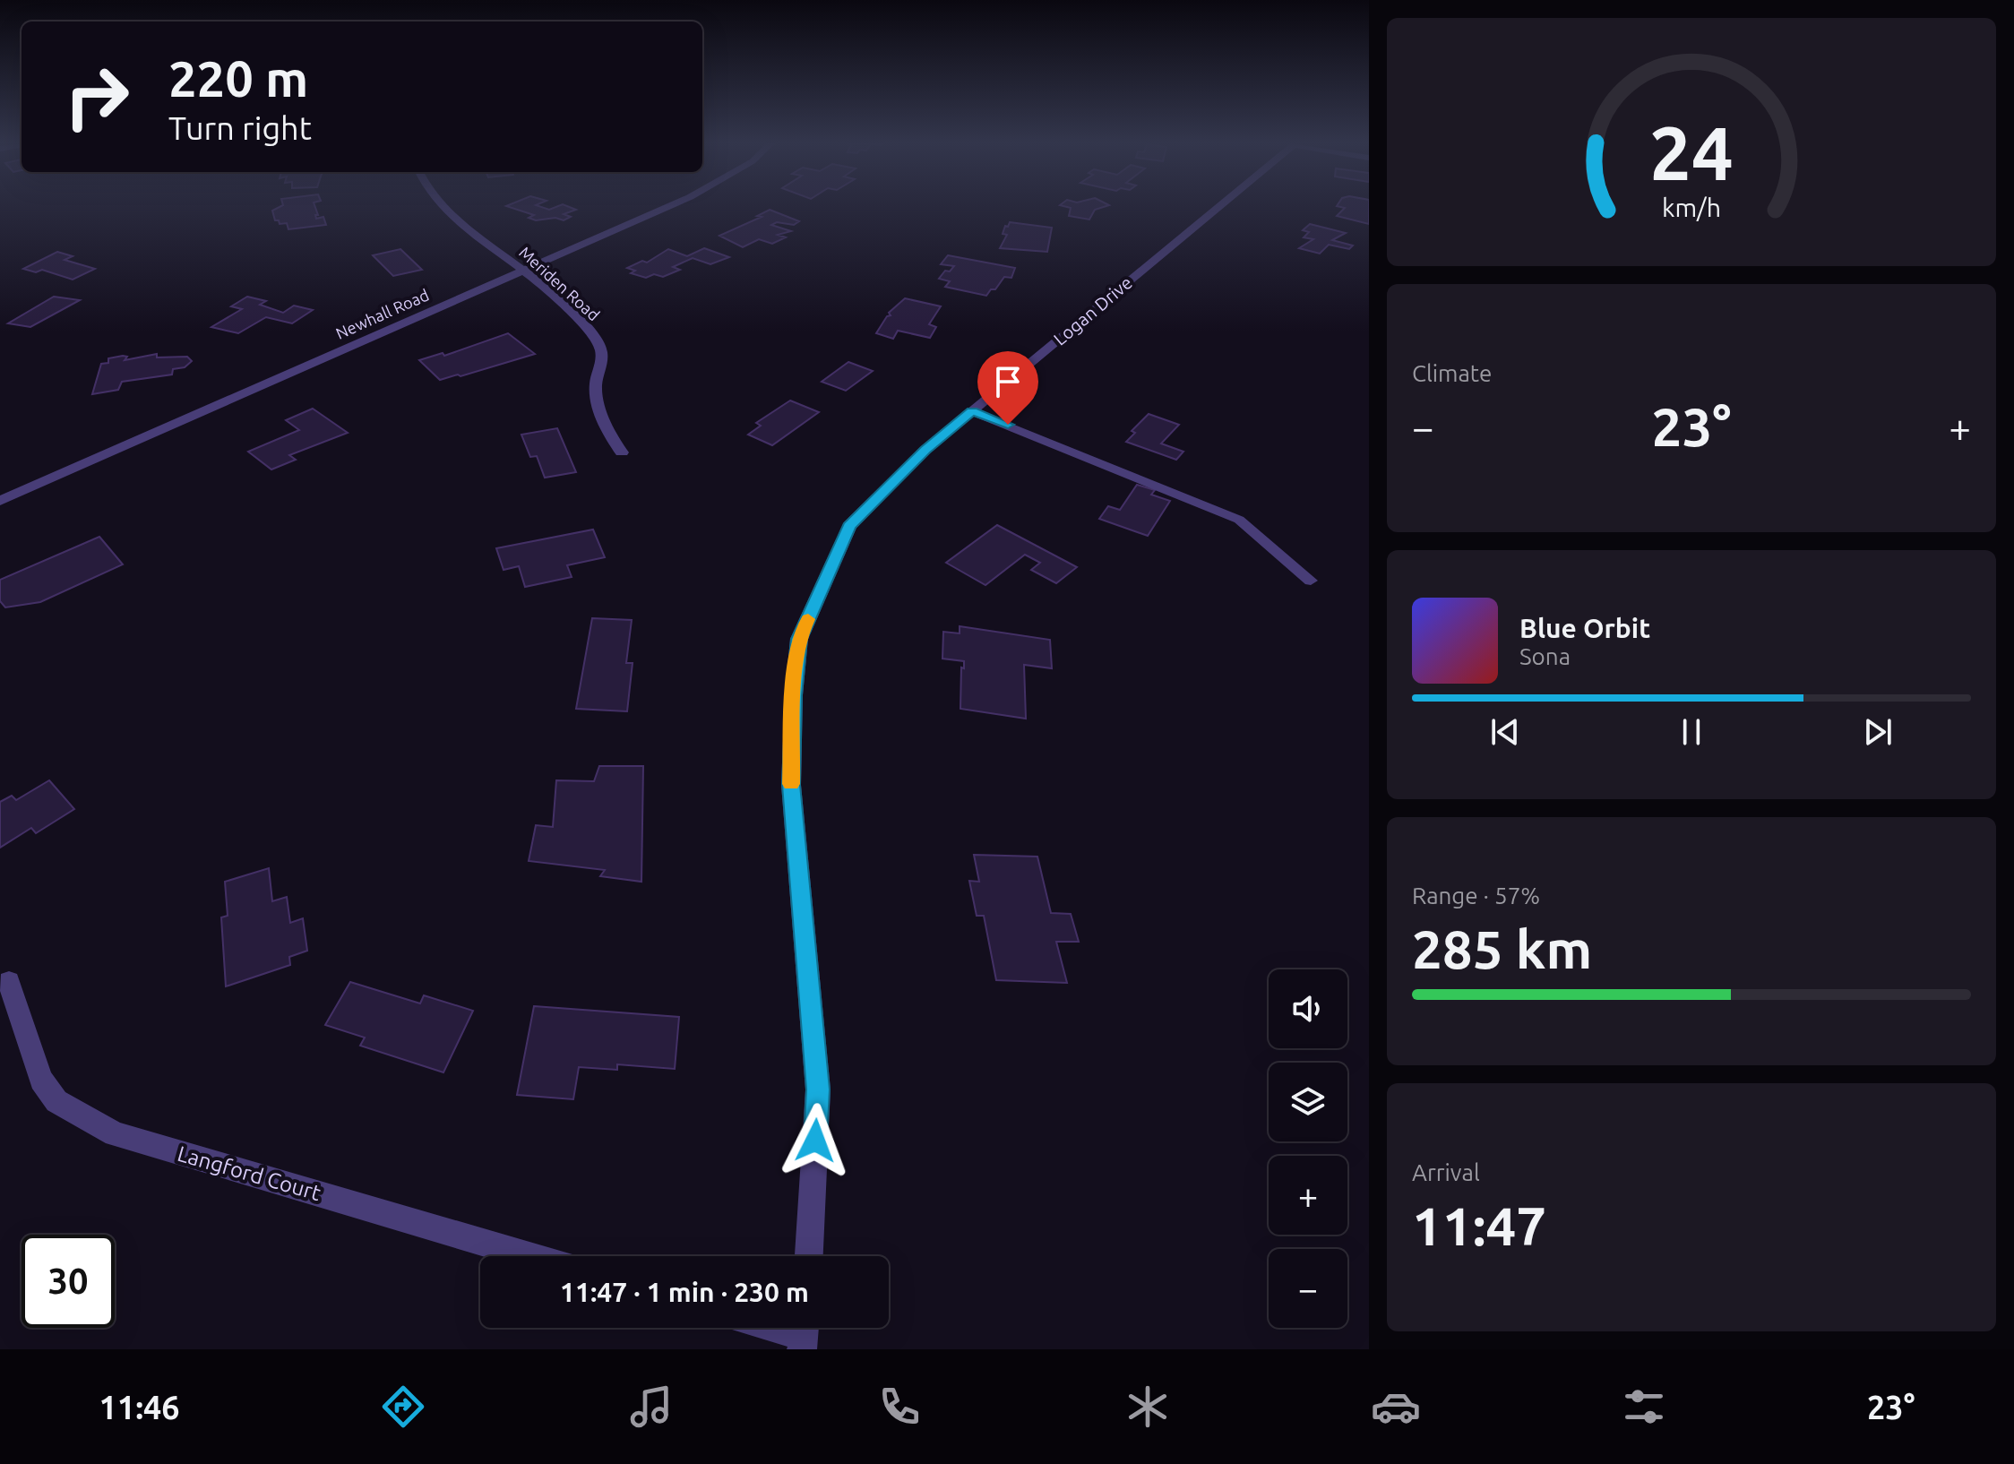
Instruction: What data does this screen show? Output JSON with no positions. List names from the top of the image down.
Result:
{
  "streets": {
    "street": [
      "Meriden Road",
      "Logan Drive",
      "Newhall Road",
      "Langford Court"
    ]
  },
  "crossings": [
    ["Meriden Road", "Newhall Road"]
  ],
  "page": {
    "turn": ["220 m", "Turn right"],
    "tile": [
      "Climate",
      ["Range · 57%", "285 km"],
      ["Arrival", "11:47"]
    ],
    "heat": ["−", "23°", "+"],
    "song": ["Blue Orbit", "Sona"],
    "map_buttons": ["+", "−"],
    "limit": "30",
    "trip": "11:47 · 1 min · 230 m",
    "tabs": ["11:46", "23°"],
    "gauge": ["24", "km/h"]
  }
}
